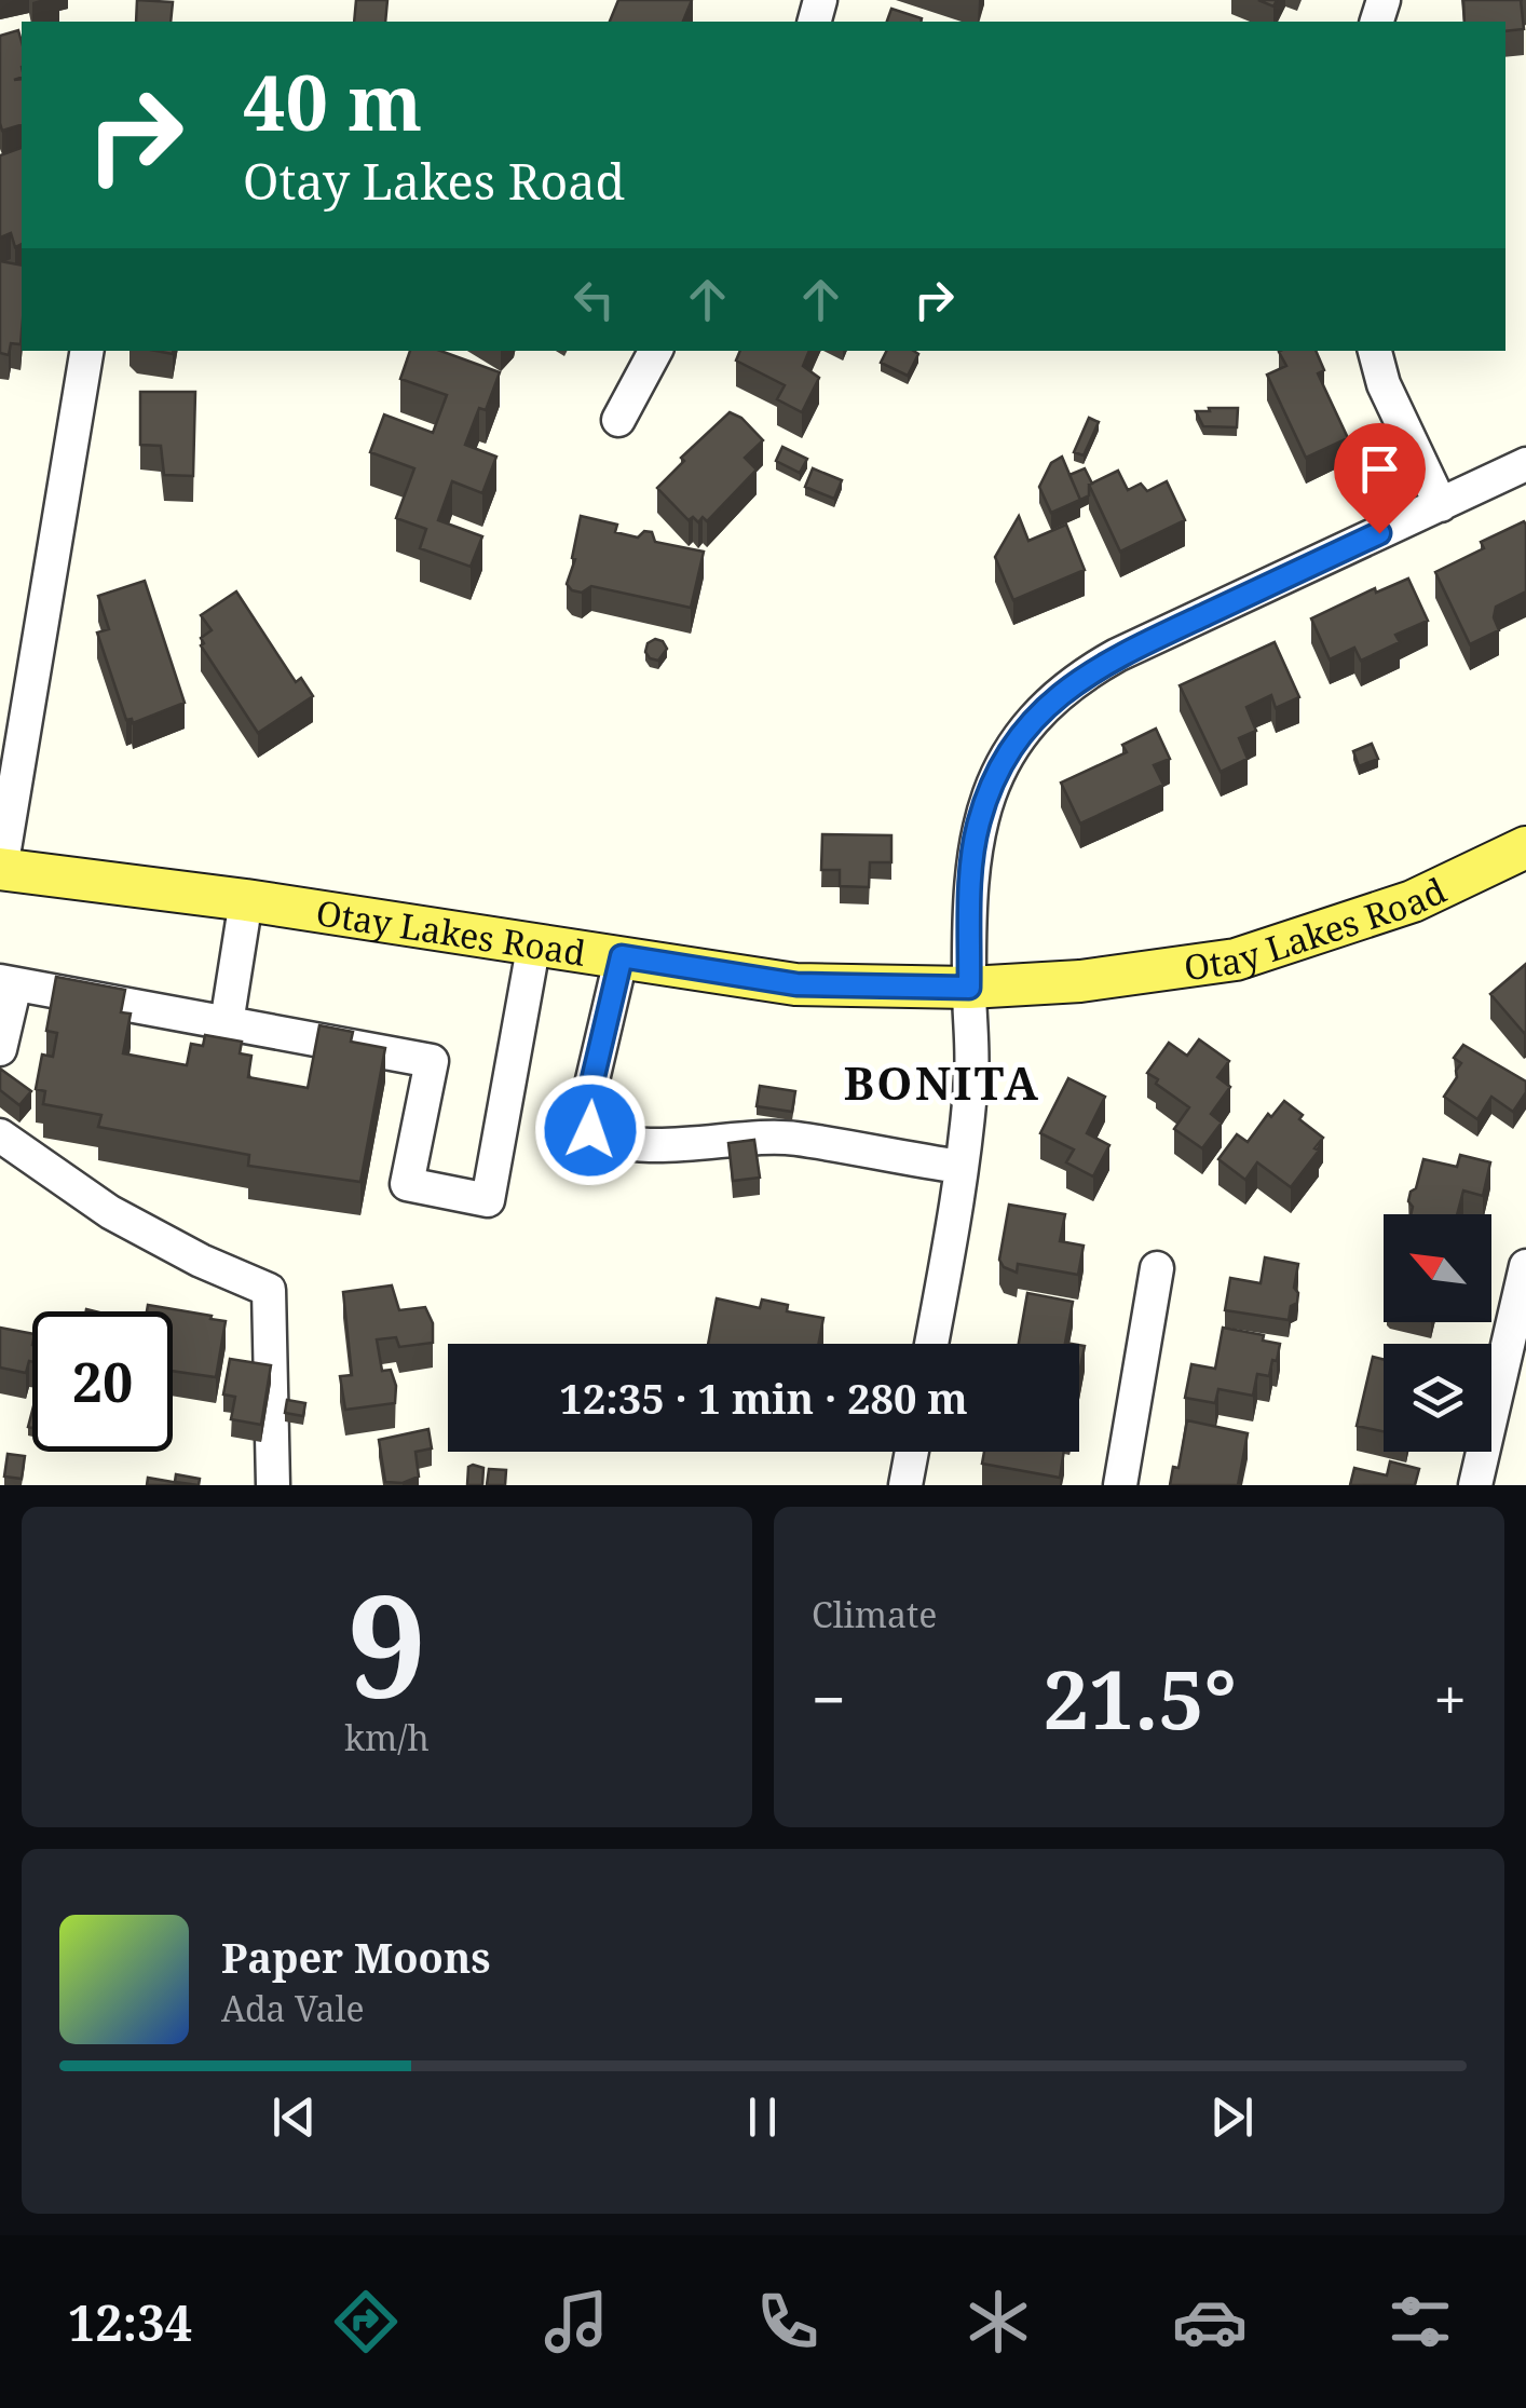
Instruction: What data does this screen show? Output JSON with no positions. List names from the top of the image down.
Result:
{
  "streets": {
    "main road": ["Otay Lakes Road"]
  },
  "districts": ["BONITA"],
  "north": "top left",
  "page": {
    "turn": ["40 m", "Otay Lakes Road"],
    "limit": "20",
    "trip": "12:35 · 1 min · 280 m",
    "tile": [
      ["9", "km/h"],
      "Climate"
    ],
    "heat": ["−", "21.5°", "+"],
    "song": ["Paper Moons", "Ada Vale"],
    "tabs": "12:34"
  }
}
